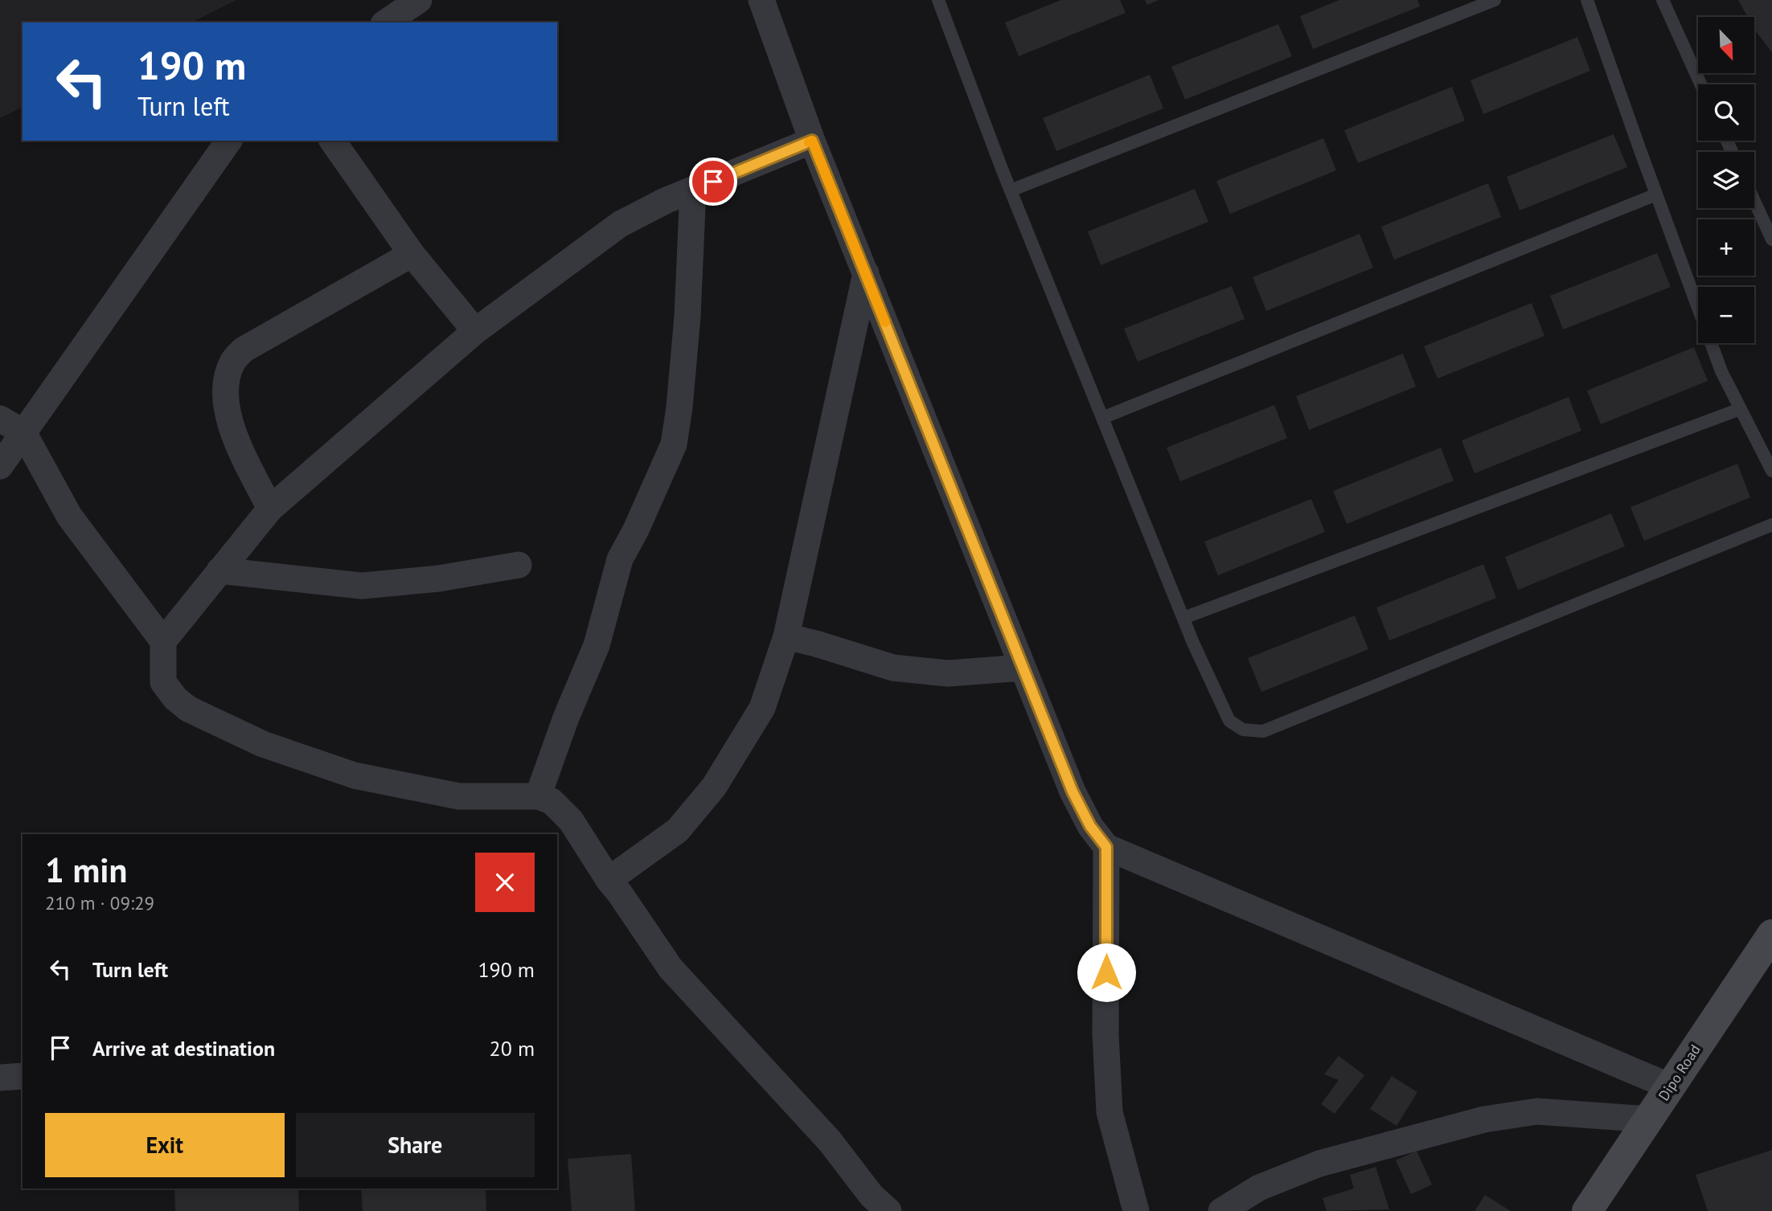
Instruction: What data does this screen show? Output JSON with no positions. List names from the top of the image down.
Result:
{
  "streets": {
    "main road": ["Dipo Road"]
  },
  "north": "bottom right",
  "page": {
    "map_buttons": ["+", "−"],
    "turn": ["190 m", "Turn left"],
    "heading": ["1 min", "210 m · 09:29"],
    "list": [
      {
        "name": "Turn left",
        "value": "190 m"
      },
      {
        "name": "Arrive at destination",
        "value": "20 m"
      }
    ],
    "buttons": ["Exit", "Share"]
  }
}
